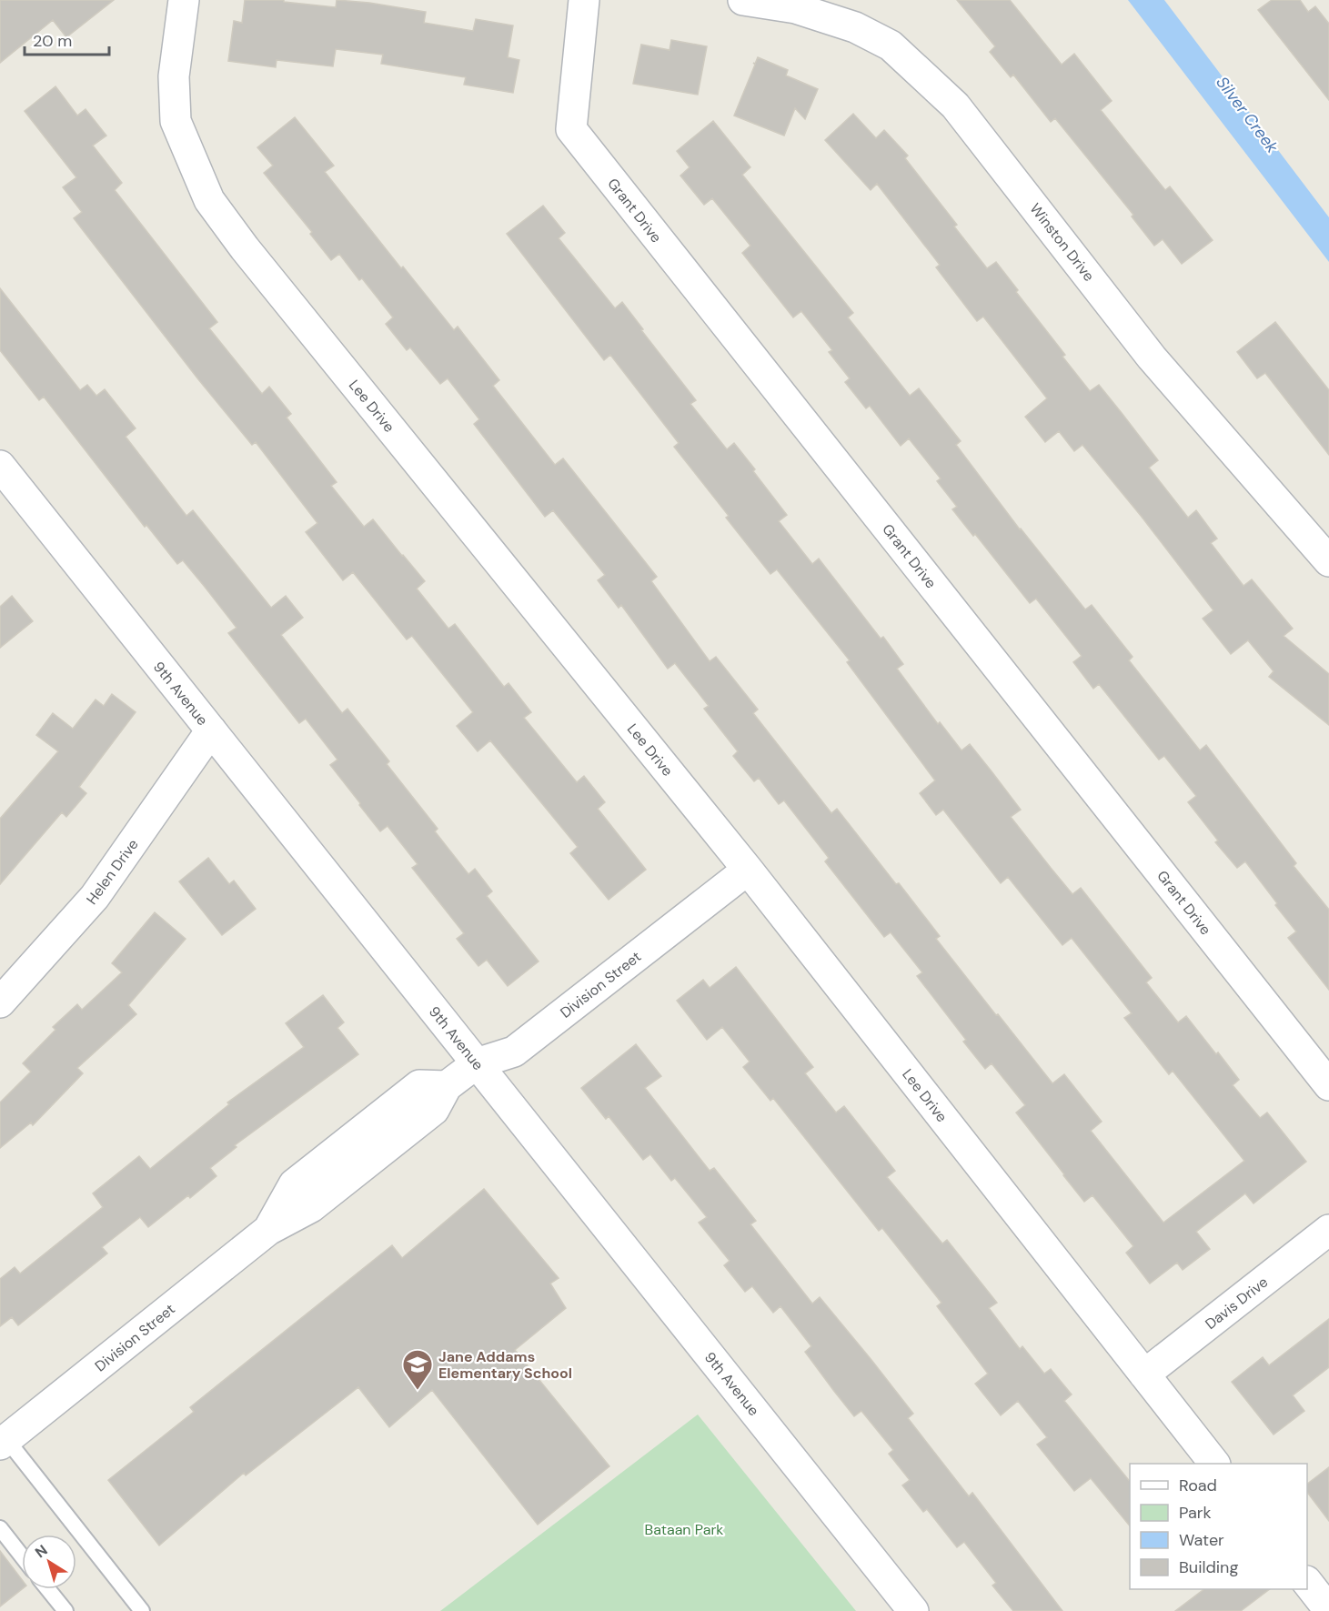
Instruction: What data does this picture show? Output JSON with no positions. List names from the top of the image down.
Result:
{
  "streets": {
    "street": [
      "Grant Drive",
      "Winston Drive",
      "Lee Drive",
      "9th Avenue",
      "Helen Drive",
      "Division Street",
      "Davis Drive"
    ]
  },
  "crossings": [
    ["Lee Drive", "Division Street"],
    ["Lee Drive", "Davis Drive"],
    ["9th Avenue", "Helen Drive"],
    ["9th Avenue", "Division Street"]
  ],
  "water": ["Silver Creek"],
  "parks": ["Bataan Park"],
  "places": {
    "school or university": ["Jane Addams Elementary School"]
  },
  "legend": [
    "Road",
    "Park",
    "Water",
    "Building"
  ],
  "scale_bar": "20 m",
  "north": "top left"
}
